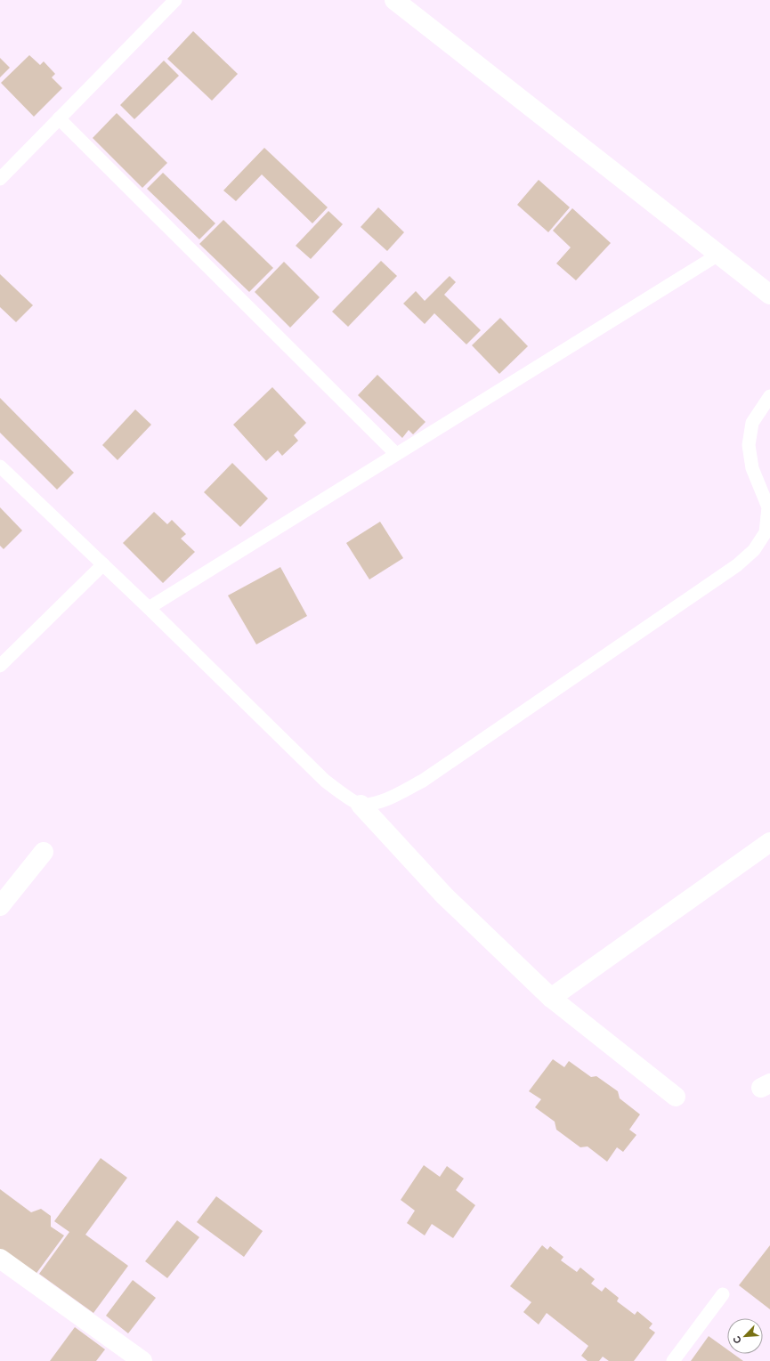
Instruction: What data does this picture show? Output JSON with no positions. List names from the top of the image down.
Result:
{
  "north": "bottom left"
}
